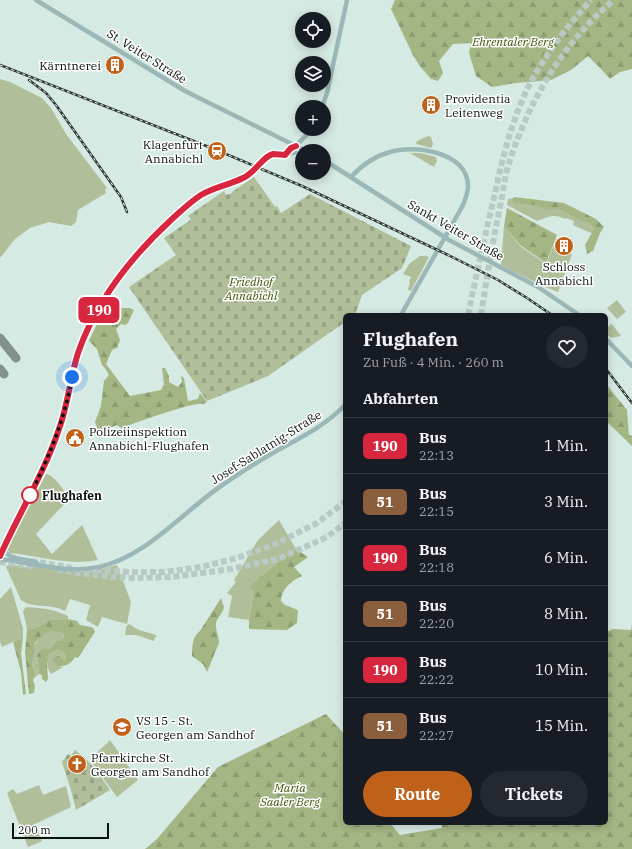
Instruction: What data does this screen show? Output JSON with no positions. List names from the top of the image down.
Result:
{
  "streets": {
    "main road": ["St. Veiter Straße", "Sankt Veiter Straße", "Josef-Sablatnig-Straße"]
  },
  "parks": ["Ehrentaler Berg", "Friedhof Annabichl", "Maria Saaler Berg"],
  "places": {
    "building": ["Kärntnerei", "Providentia Leitenweg", "Schloss Annabichl"],
    "station": ["Klagenfurt Annabichl"],
    "public building": ["Polizeiinspektion Annabichl-Flughafen"],
    "other": ["Flughafen"],
    "school or university": ["VS 15 - St. Georgen am Sandhof"],
    "church": ["Pfarrkirche St. Georgen am Sandhof"]
  },
  "lines": ["bus line 190"],
  "scale_bar": "200 m",
  "page": {
    "on_map": "190",
    "map_buttons": ["+", "−"],
    "heading": [
      ["Flughafen", "Zu Fuß · 4 Min. · 260 m"],
      "Abfahrten"
    ],
    "list": [
      {
        "mark": "190",
        "name": "Bus",
        "note": "22:13",
        "value": "1 Min."
      },
      {
        "mark": "51",
        "name": "Bus",
        "note": "22:15",
        "value": "3 Min."
      },
      {
        "mark": "190",
        "name": "Bus",
        "note": "22:18",
        "value": "6 Min."
      },
      {
        "mark": "51",
        "name": "Bus",
        "note": "22:20",
        "value": "8 Min."
      },
      {
        "mark": "190",
        "name": "Bus",
        "note": "22:22",
        "value": "10 Min."
      },
      {
        "mark": "51",
        "name": "Bus",
        "note": "22:27",
        "value": "15 Min."
      }
    ],
    "buttons": ["Route", "Tickets"],
    "scale": "200 m"
  }
}
